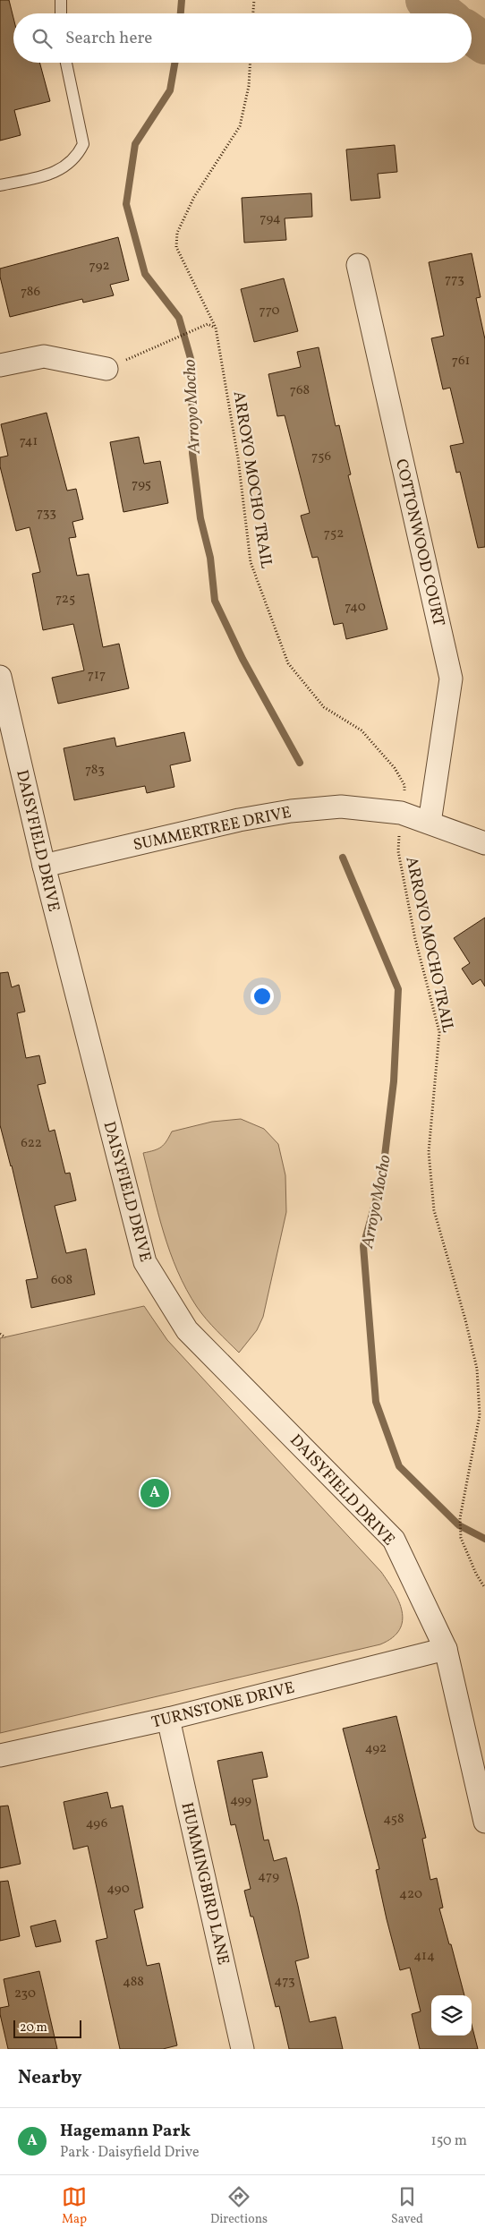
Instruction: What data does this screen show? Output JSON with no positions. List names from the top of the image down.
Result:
{
  "streets": {
    "street": [
      "COTTONWOOD COURT",
      "SUMMERTREE DRIVE",
      "DAISYFIELD DRIVE",
      "TURNSTONE DRIVE",
      "HUMMINGBIRD LANE"
    ],
    "path": ["ARROYO MOCHO TRAIL"]
  },
  "crossings": [
    ["ARROYO MOCHO TRAIL", "SUMMERTREE DRIVE"],
    ["COTTONWOOD COURT", "SUMMERTREE DRIVE"],
    ["SUMMERTREE DRIVE", "DAISYFIELD DRIVE"],
    ["DAISYFIELD DRIVE", "TURNSTONE DRIVE"],
    ["TURNSTONE DRIVE", "HUMMINGBIRD LANE"]
  ],
  "water": ["Arroyo Mocho"],
  "house_numbers": [
    "794",
    "792",
    "773",
    "786",
    "770",
    "761",
    "768",
    "741",
    "756",
    "795",
    "733",
    "752",
    "725",
    "740",
    "717",
    "783",
    "622",
    "608",
    "492",
    "499",
    "458",
    "496",
    "479",
    "490",
    "420",
    "414",
    "473",
    "488",
    "230"
  ],
  "scale_bar": "20 m",
  "page": {
    "search": "Search here",
    "pins": "A",
    "scale": "20 m",
    "heading": "Nearby",
    "list": [
      {
        "mark": "A",
        "name": "Hagemann Park",
        "note": "Park · Daisyfield Drive",
        "value": "150 m"
      }
    ],
    "nav": ["Map", "Directions", "Saved"]
  }
}
